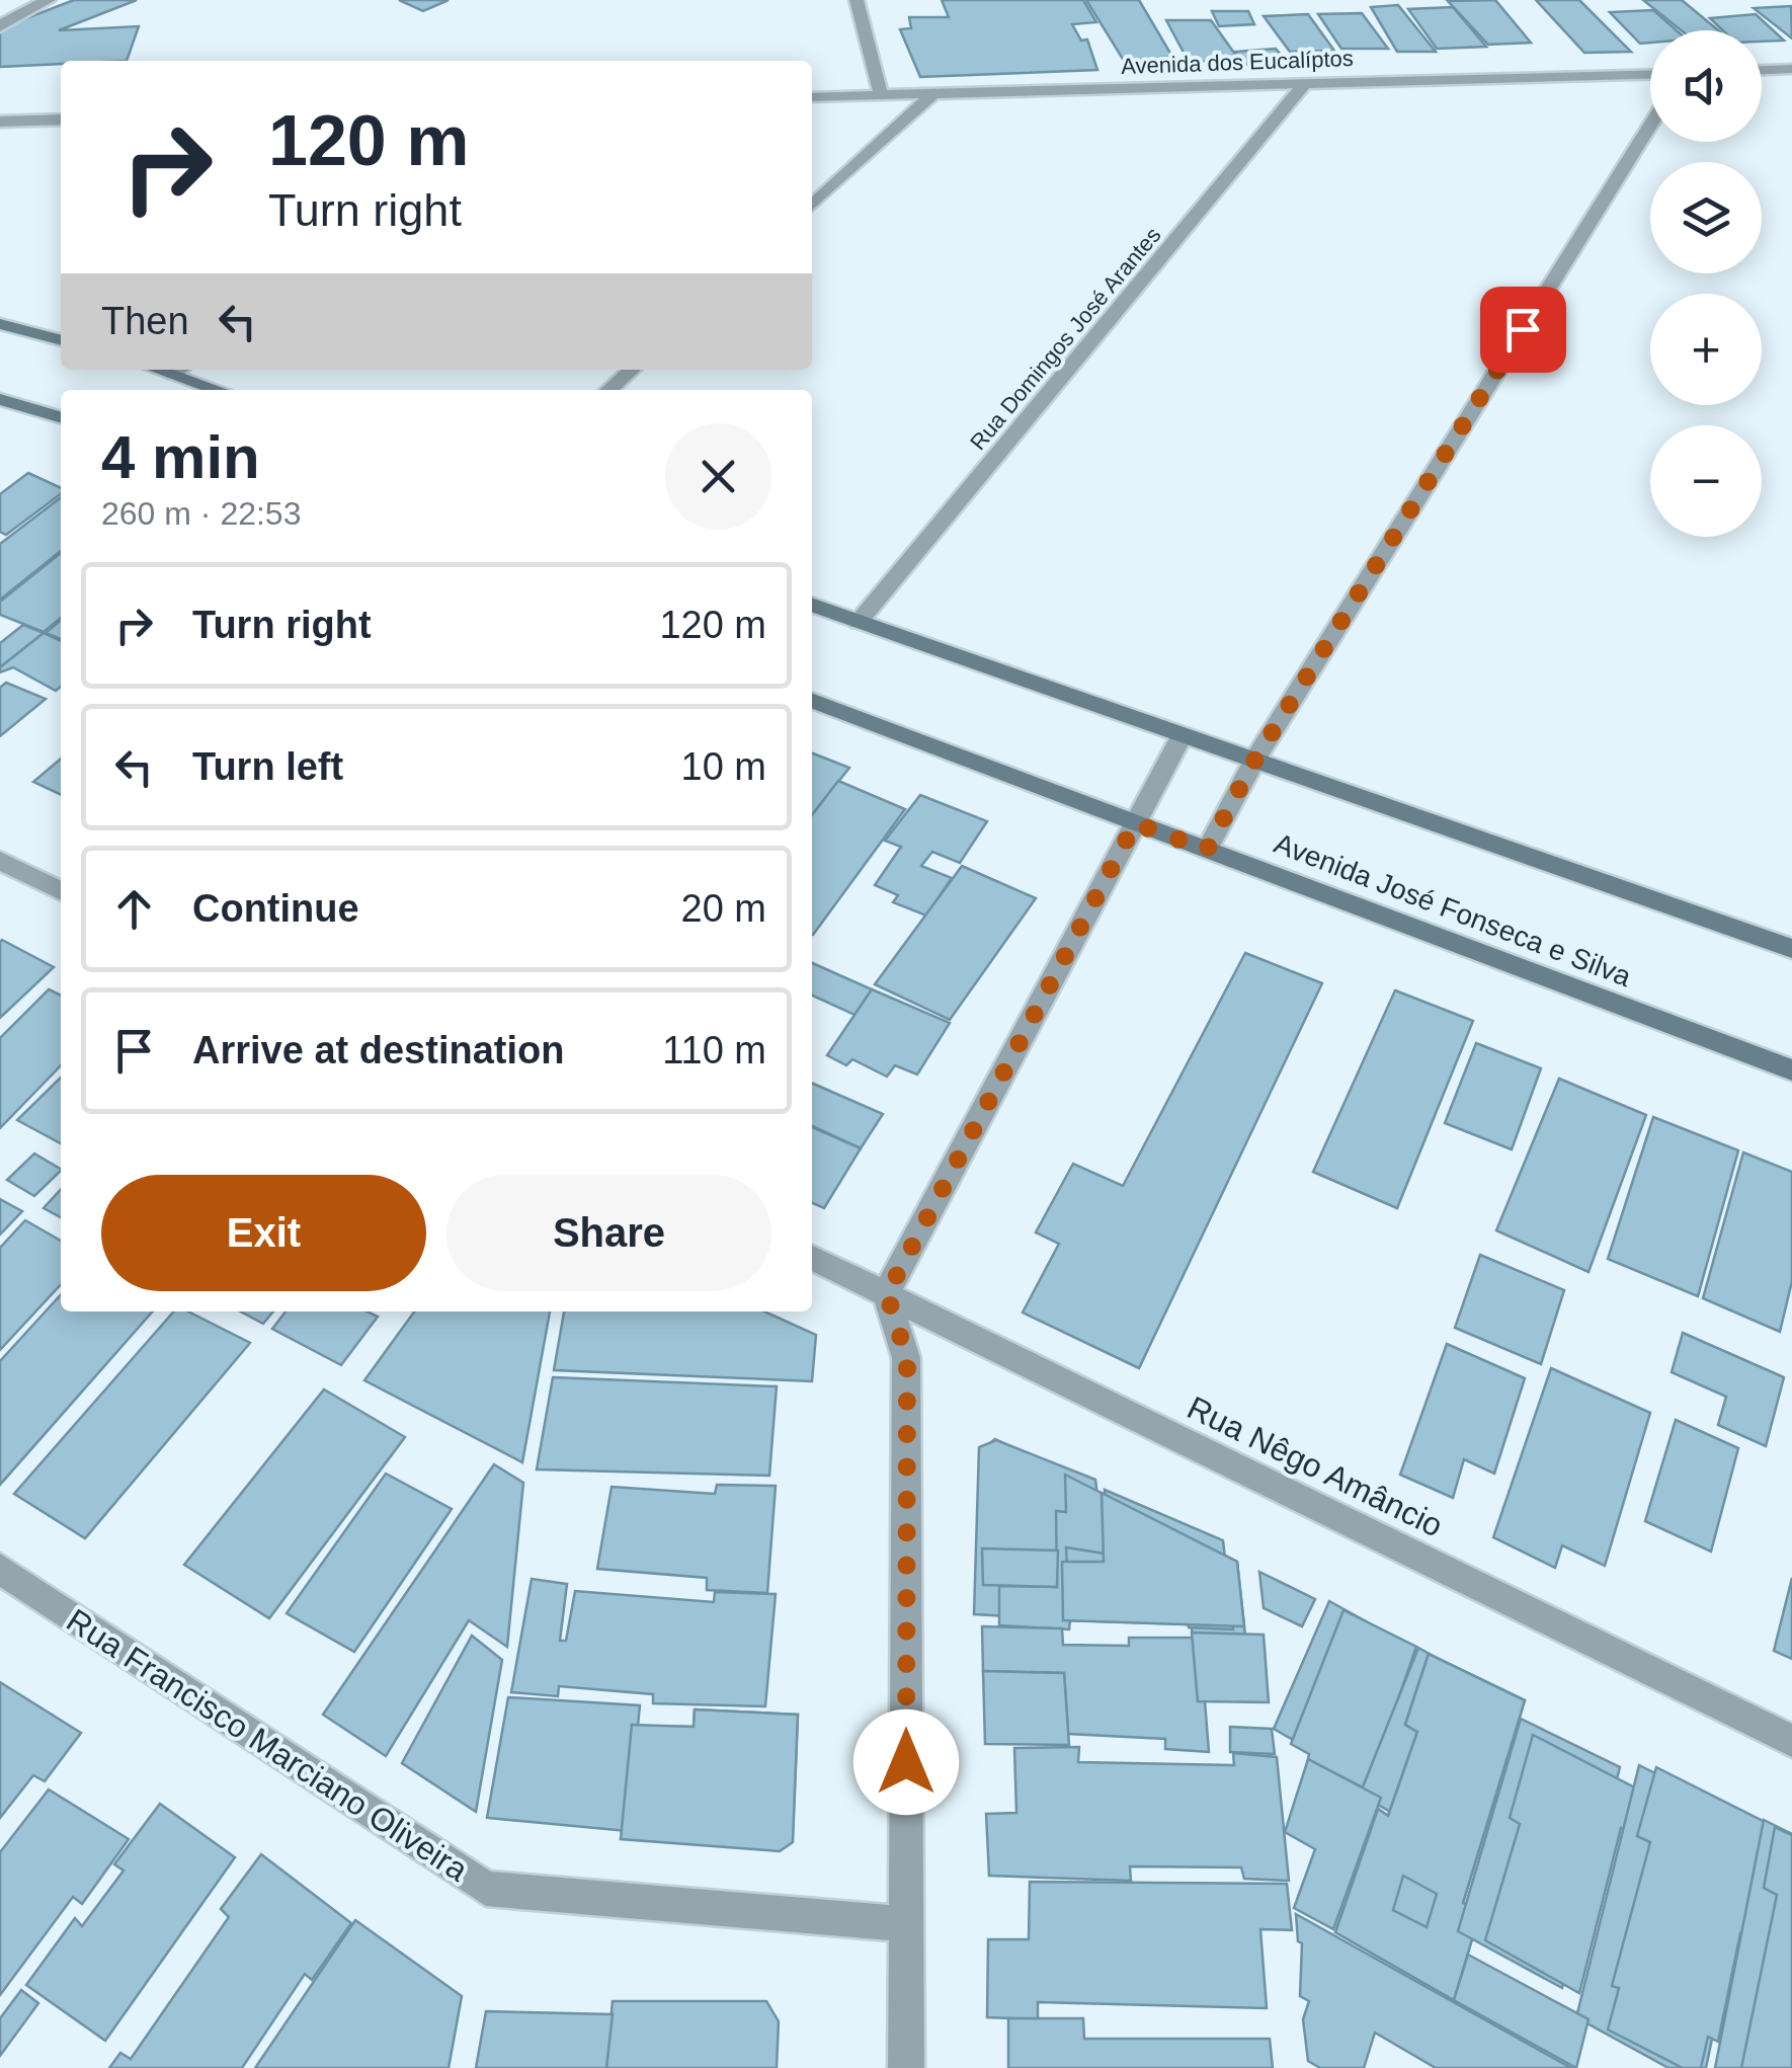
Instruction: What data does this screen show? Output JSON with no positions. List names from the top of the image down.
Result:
{
  "streets": {
    "main road": ["Avenida José Fonseca e Silva"],
    "street": [
      "Avenida dos Eucalíptos",
      "Rua Domingos José Arantes",
      "Rua Nêgo Amâncio",
      "Rua Francisco Marciano Oliveira"
    ]
  },
  "crossings": [
    ["Avenida dos Eucalíptos", "Rua Domingos José Arantes"]
  ],
  "page": {
    "map_buttons": ["+", "−"],
    "turn": ["120 m", "Turn right"],
    "then": "Then",
    "heading": ["4 min", "260 m · 22:53"],
    "list": [
      {
        "name": "Turn right",
        "value": "120 m"
      },
      {
        "name": "Turn left",
        "value": "10 m"
      },
      {
        "name": "Continue",
        "value": "20 m"
      },
      {
        "name": "Arrive at destination",
        "value": "110 m"
      }
    ],
    "buttons": ["Exit", "Share"]
  }
}
